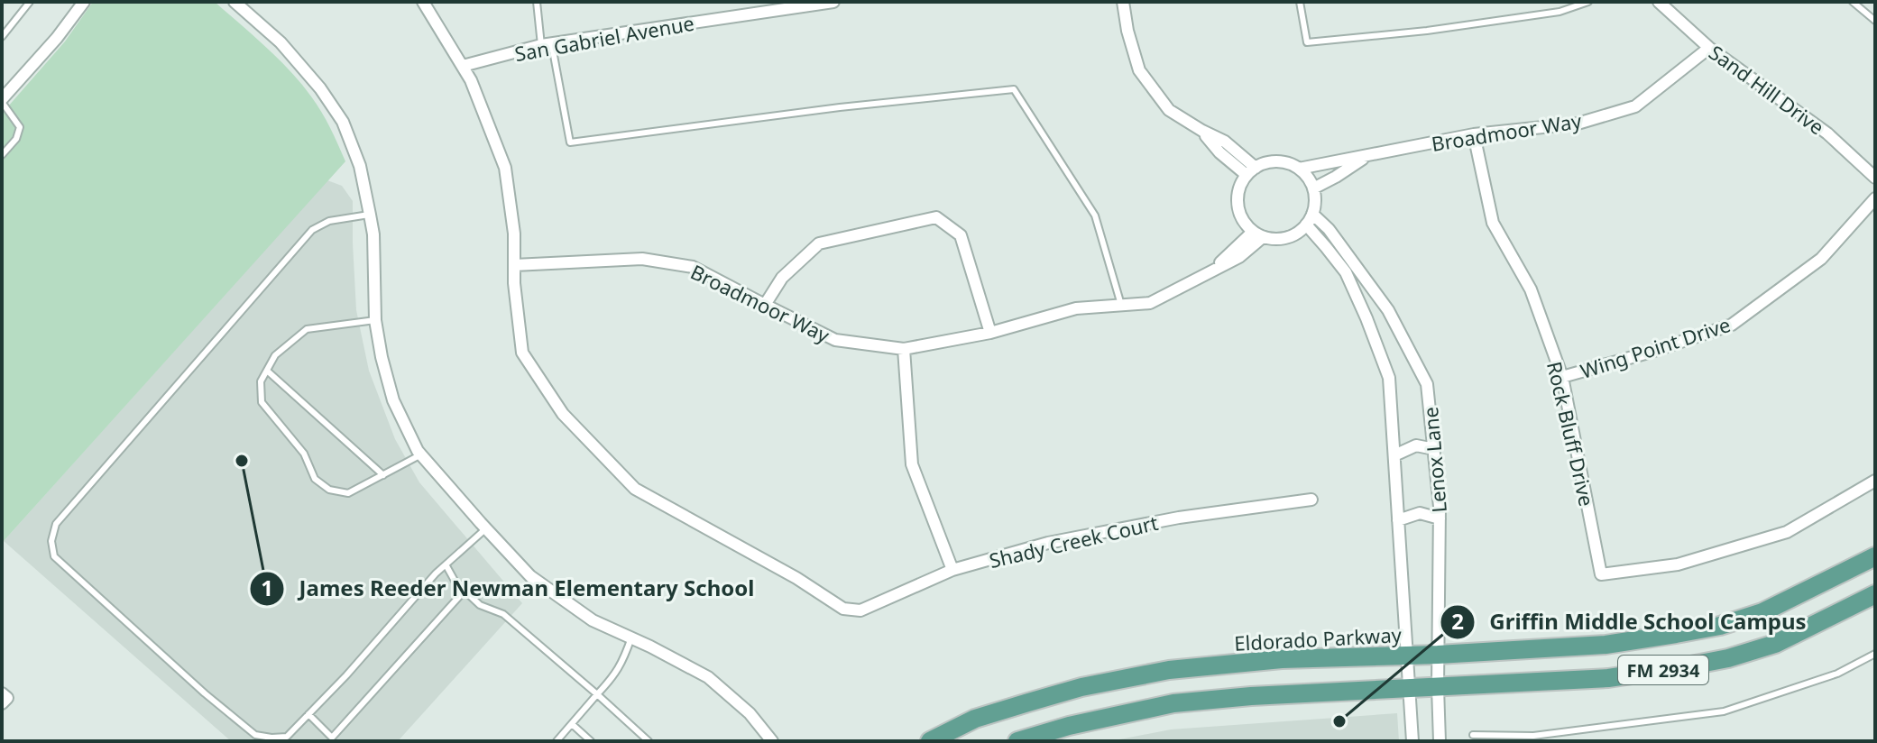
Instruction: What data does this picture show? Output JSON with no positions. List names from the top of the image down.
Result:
{
  "streets": {
    "main road": ["Eldorado Parkway", "FM 2934"],
    "street": [
      "San Gabriel Avenue",
      "Sand Hill Drive",
      "Broadmoor Way",
      "Wing Point Drive",
      "Rock Bluff Drive",
      "Lenox Lane",
      "Shady Creek Court"
    ]
  },
  "crossings": [
    ["Sand Hill Drive", "Broadmoor Way"],
    ["Broadmoor Way", "Rock Bluff Drive"],
    ["Broadmoor Way", "Lenox Lane"],
    ["Broadmoor Way", "Shady Creek Court"],
    ["Wing Point Drive", "Rock Bluff Drive"],
    ["Lenox Lane", "Eldorado Parkway"],
    ["Lenox Lane", "FM 2934"]
  ],
  "places": ["James Reeder Newman Elementary School", "Griffin Middle School Campus"]
}
